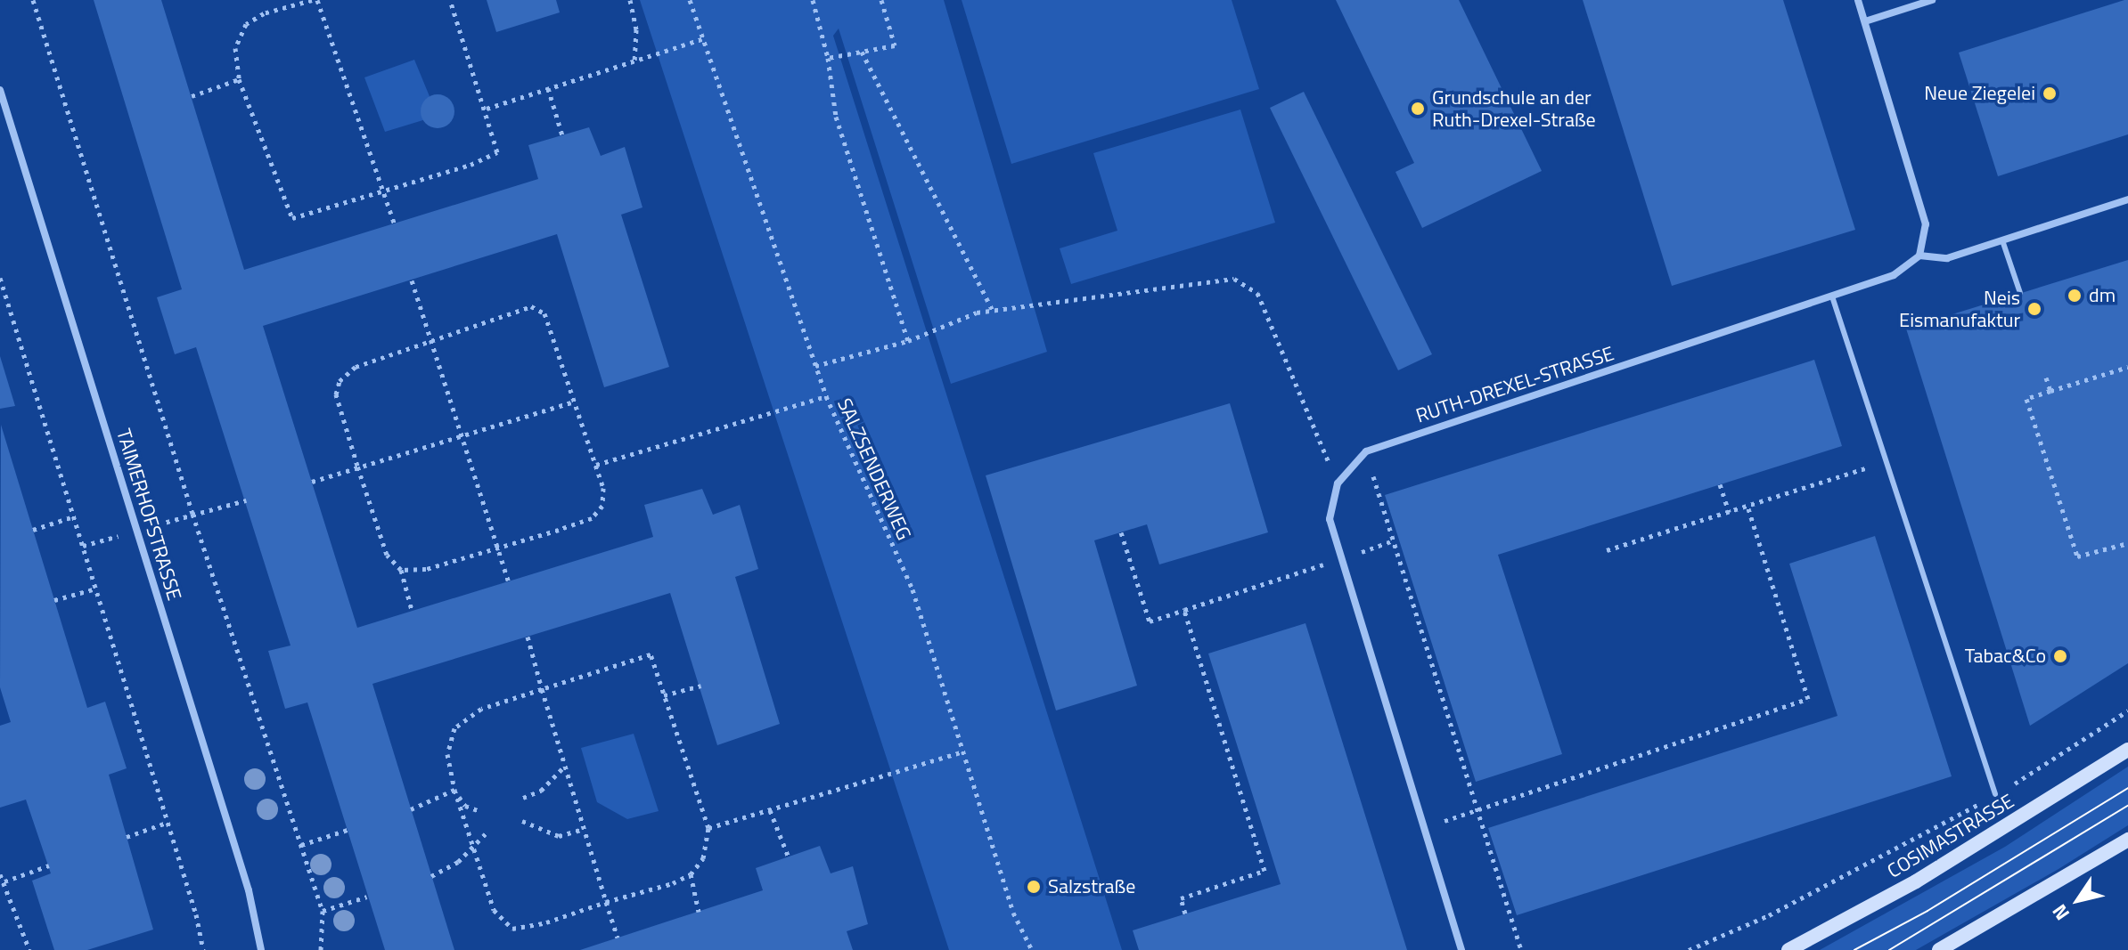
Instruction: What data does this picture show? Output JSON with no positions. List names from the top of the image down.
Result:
{
  "streets": {
    "main road": ["COSIMASTRASSE"],
    "street": ["RUTH-DREXEL-STRASSE", "TAIMERHOFSTRASSE"],
    "path": ["SALZSENDERWEG"]
  },
  "places": [
    "Neue Ziegelei",
    "Grundschule an der Ruth-Drexel-Straße",
    "dm",
    "Neis Eismanufaktur",
    "Tabac&Co",
    "Salzstraße"
  ],
  "north": "bottom left"
}
